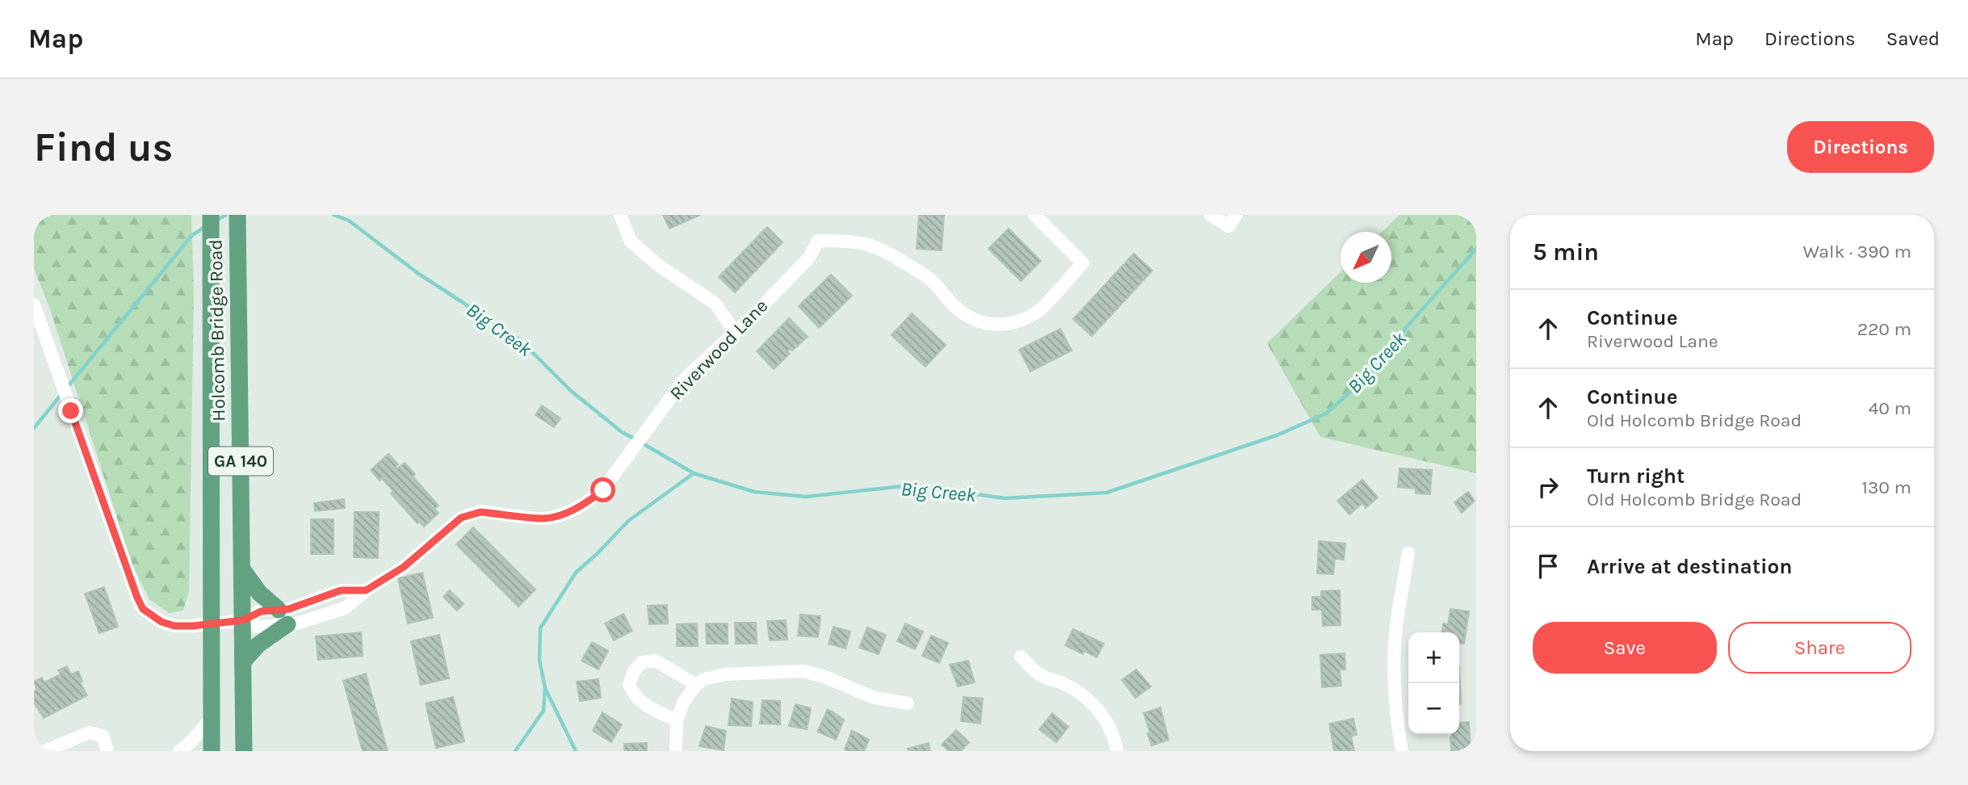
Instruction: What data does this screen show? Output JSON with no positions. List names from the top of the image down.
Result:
{
  "streets": {
    "main road": ["Holcomb Bridge Road", "GA 140"],
    "street": ["Riverwood Lane"]
  },
  "crossings": [
    ["Holcomb Bridge Road", "Riverwood Lane"]
  ],
  "water": ["Big Creek"],
  "north": "bottom left",
  "page": {
    "header": "Map",
    "nav": ["Map", "Directions", "Saved"],
    "buttons": [
      "Directions",
      ["Save", "Share"]
    ],
    "title": "Find us",
    "heading": ["5 min", "Walk · 390 m"],
    "list": [
      ["Continue", "Riverwood Lane", "220 m"],
      ["Continue", "Old Holcomb Bridge Road", "40 m"],
      ["Turn right", "Old Holcomb Bridge Road", "130 m"],
      "Arrive at destination"
    ],
    "map_buttons": ["+", "−"]
  }
}
